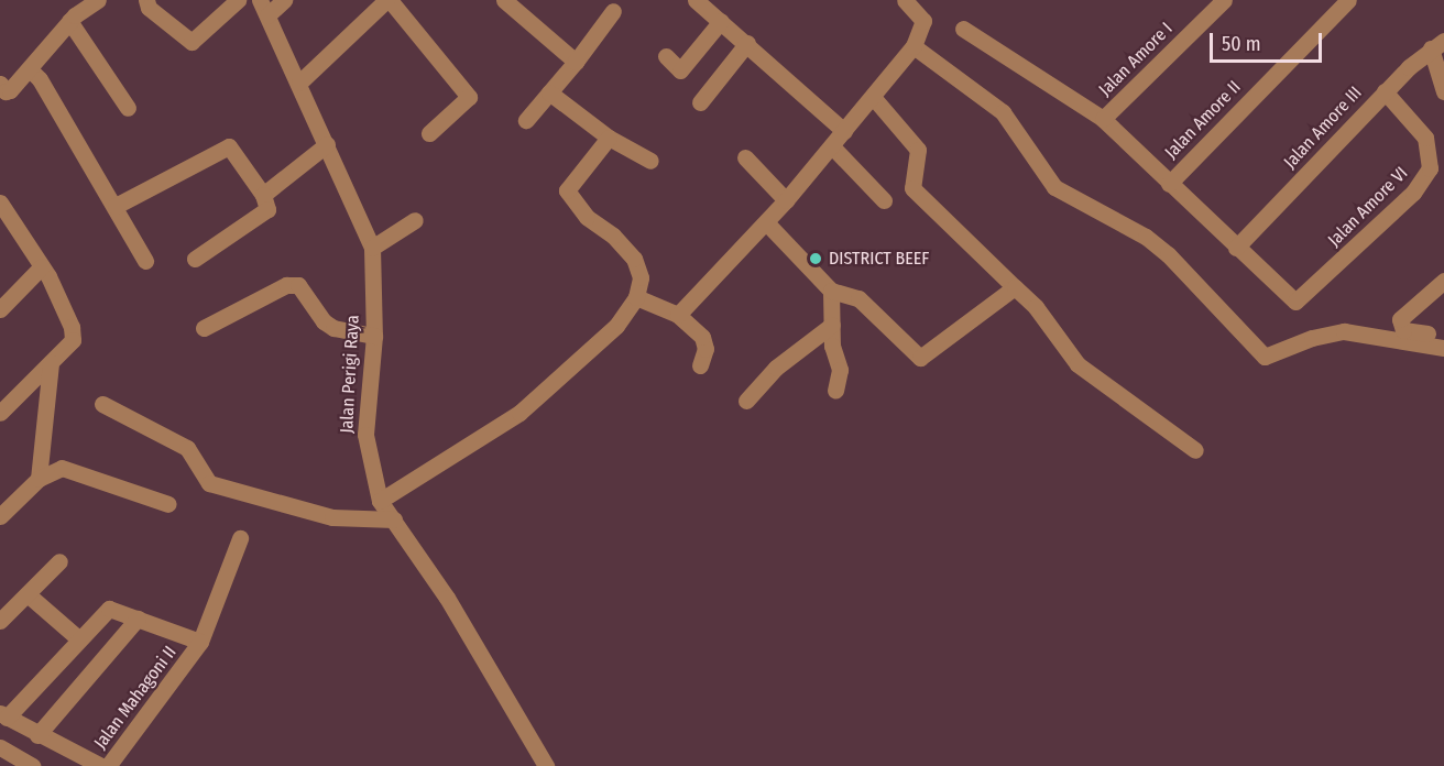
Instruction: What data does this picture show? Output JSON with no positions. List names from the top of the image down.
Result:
{
  "streets": {
    "street": [
      "Jalan Amore I",
      "Jalan Amore II",
      "Jalan Amore III",
      "Jalan Amore VI",
      "Jalan Perigi Raya",
      "Jalan Mahagoni II"
    ]
  },
  "crossings": [
    ["Jalan Amore III", "Jalan Amore VI"]
  ],
  "places": ["DISTRICT BEEF"],
  "scale_bar": "50 m"
}
